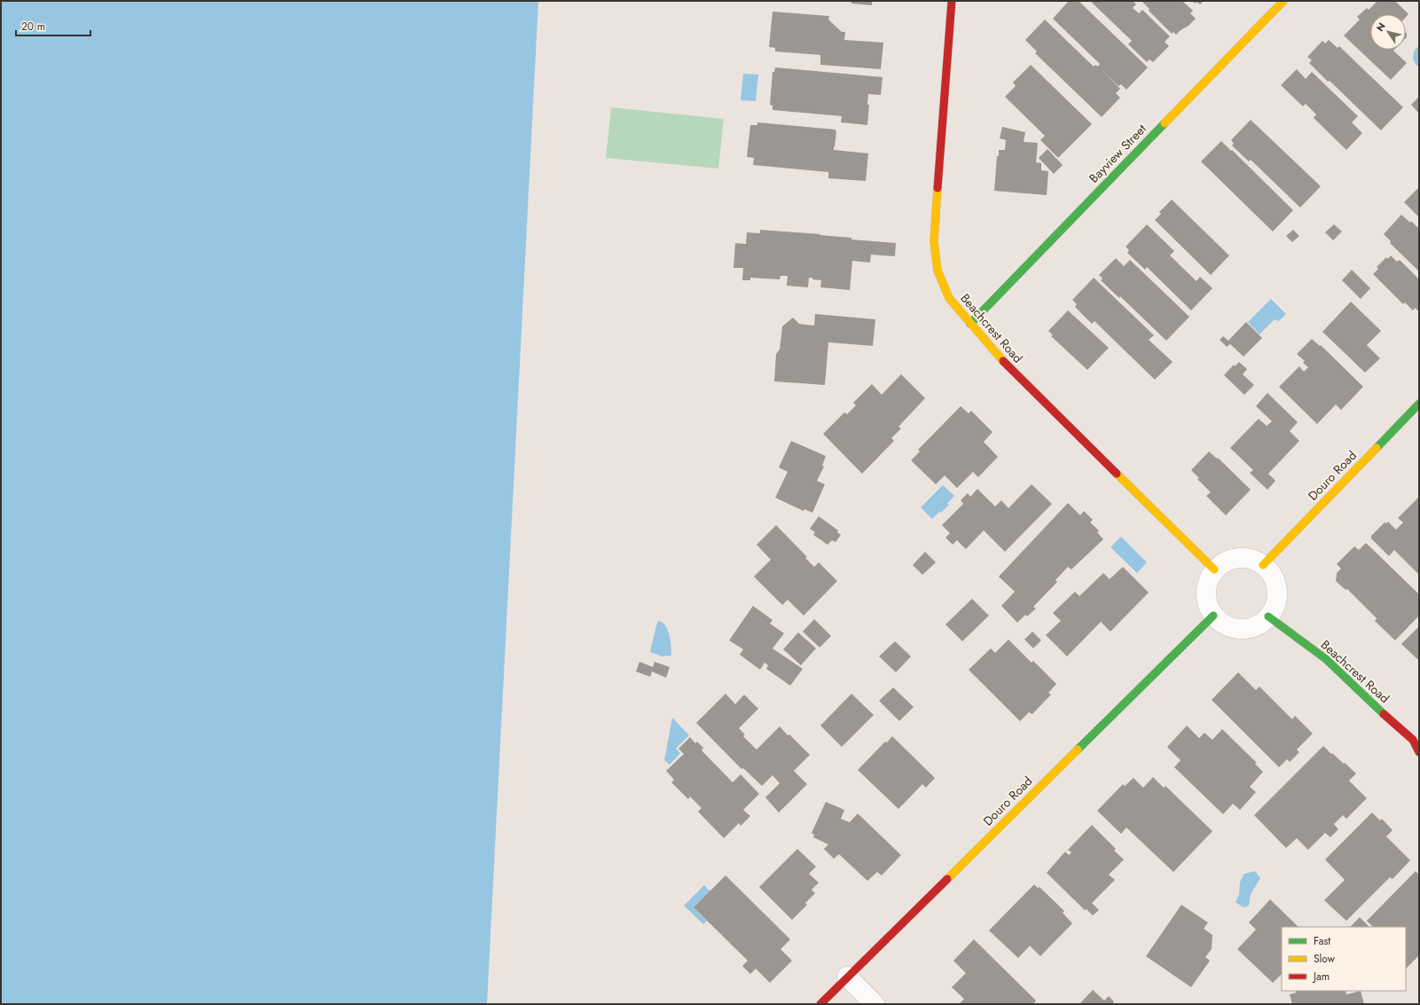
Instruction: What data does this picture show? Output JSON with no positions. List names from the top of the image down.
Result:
{
  "streets": {
    "street": ["Bayview Street", "Beachcrest Road", "Douro Road"]
  },
  "crossings": [
    ["Bayview Street", "Beachcrest Road"],
    ["Beachcrest Road", "Douro Road"]
  ],
  "legend": ["Fast", "Slow", "Jam"],
  "scale_bar": "20 m",
  "north": "top left"
}
